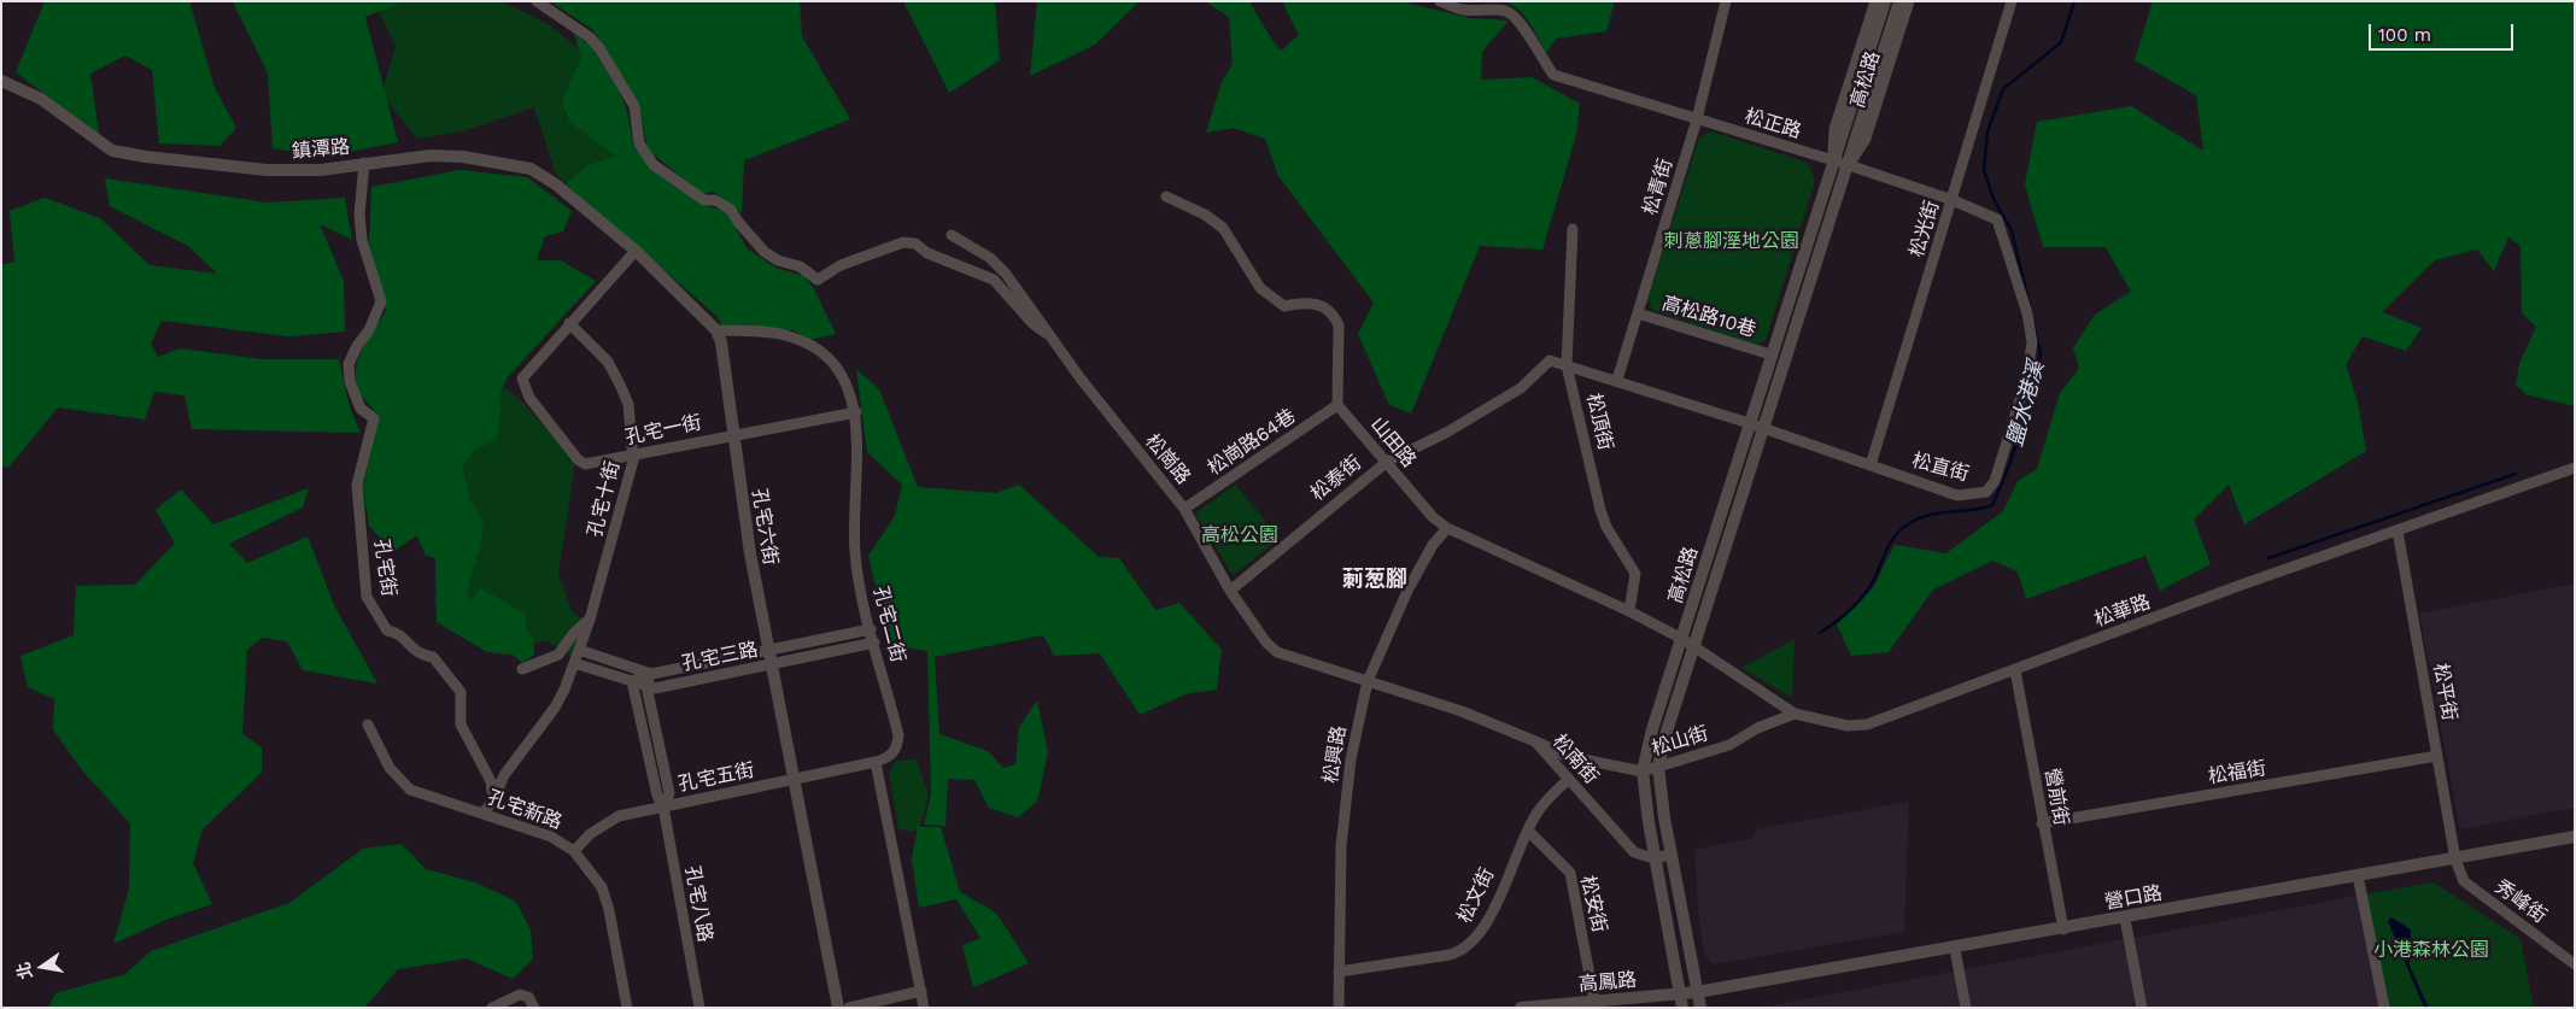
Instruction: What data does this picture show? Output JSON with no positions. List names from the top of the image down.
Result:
{
  "streets": {
    "street": [
      "高松路",
      "松正路",
      "鎮潭路",
      "松青街",
      "松光街",
      "高松路10巷",
      "松頂街",
      "孔宅一街",
      "松崗路64巷",
      "山田路",
      "松崗路",
      "松直街",
      "松泰街",
      "孔宅十街",
      "孔宅六街",
      "孔宅街",
      "松華路",
      "孔宅二街",
      "孔宅三路",
      "松平街",
      "松山街",
      "松興路",
      "松南街",
      "松福街",
      "孔宅五街",
      "營前街",
      "孔宅新路",
      "松文街",
      "營口路",
      "秀峰街",
      "孔宅八路",
      "松安街",
      "高鳳路"
    ]
  },
  "crossings": [
    ["高松路", "松正路"],
    ["高松路", "高松路10巷"],
    ["高松路", "山田路"],
    ["高松路", "松直街"],
    ["高松路", "松華路"],
    ["高松路", "松山街"],
    ["高松路", "松南街"],
    ["高松路", "營口路"],
    ["高松路", "高鳳路"],
    ["松正路", "松青街"],
    ["松正路", "松光街"],
    ["松正路", "松直街"],
    ["鎮潭路", "孔宅街"],
    ["松青街", "高松路10巷"],
    ["松青街", "松直街"],
    ["松光街", "松直街"],
    ["松頂街", "山田路"],
    ["松頂街", "松直街"],
    ["松頂街", "松泰街"],
    ["孔宅一街", "孔宅十街"],
    ["孔宅一街", "孔宅六街"],
    ["孔宅一街", "孔宅二街"],
    ["松崗路64巷", "山田路"],
    ["松崗路64巷", "松崗路"],
    ["山田路", "松泰街"],
    ["山田路", "松華路"],
    ["山田路", "松興路"],
    ["松崗路", "松泰街"],
    ["松崗路", "松興路"],
    ["松崗路", "松南街"],
    ["松直街", "松泰街"],
    ["孔宅十街", "孔宅街"],
    ["孔宅十街", "孔宅三路"],
    ["孔宅六街", "孔宅二街"],
    ["孔宅六街", "孔宅三路"],
    ["孔宅六街", "孔宅五街"],
    ["松華路", "松平街"],
    ["松華路", "松山街"],
    ["松華路", "營前街"],
    ["孔宅二街", "孔宅三路"],
    ["孔宅二街", "孔宅五街"],
    ["孔宅三路", "孔宅八路"],
    ["松平街", "松福街"],
    ["松平街", "營口路"],
    ["松平街", "秀峰街"],
    ["松山街", "松南街"],
    ["松興路", "松南街"],
    ["松興路", "松文街"],
    ["松南街", "松文街"],
    ["松福街", "營前街"],
    ["孔宅五街", "孔宅新路"],
    ["孔宅五街", "孔宅八路"],
    ["營前街", "營口路"],
    ["松文街", "松安街"],
    ["營口路", "秀峰街"],
    ["營口路", "高鳳路"],
    ["松安街", "高鳳路"]
  ],
  "districts": ["莿葱腳"],
  "water": ["鹽水港溪"],
  "parks": ["刺蔥腳溼地公園", "高松公園", "小港森林公園"],
  "scale_bar": "100 m",
  "north": "left"
}
